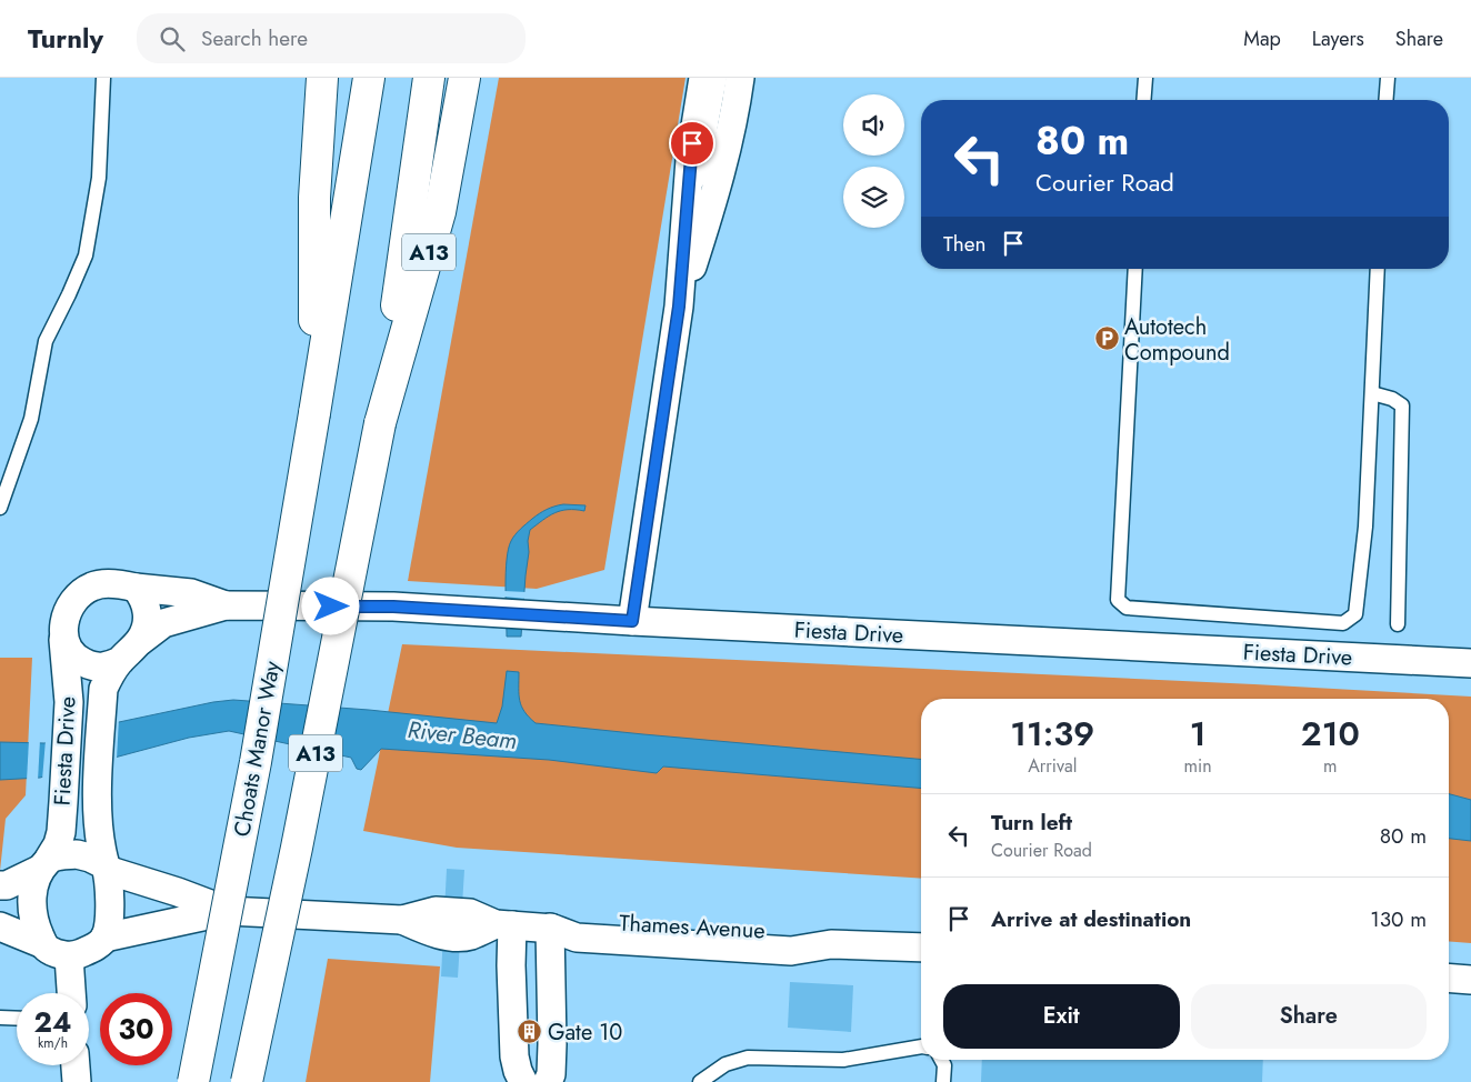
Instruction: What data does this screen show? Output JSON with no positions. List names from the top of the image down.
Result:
{
  "streets": {
    "highway": ["A13", "Choats Manor Way"],
    "street": ["Fiesta Drive", "Thames Avenue"]
  },
  "crossings": [
    ["A13", "Choats Manor Way"],
    ["Fiesta Drive", "Thames Avenue"]
  ],
  "water": ["River Beam"],
  "places": {
    "parking": ["Autotech Compound"],
    "building": ["Gate 10"]
  },
  "page": {
    "header": "Turnly",
    "search": "Search here",
    "nav": ["Map", "Layers", "Share"],
    "turn": ["80 m", "Courier Road"],
    "then": "Then",
    "eta": [
      "11:39",
      "Arrival",
      "1",
      "min",
      "210",
      "m"
    ],
    "list": [
      {
        "name": "Turn left",
        "note": "Courier Road",
        "value": "80 m"
      },
      {
        "name": "Arrive at destination",
        "value": "130 m"
      }
    ],
    "buttons": ["Exit", "Share"],
    "speed": "24 km/h",
    "limit": "30"
  }
}
